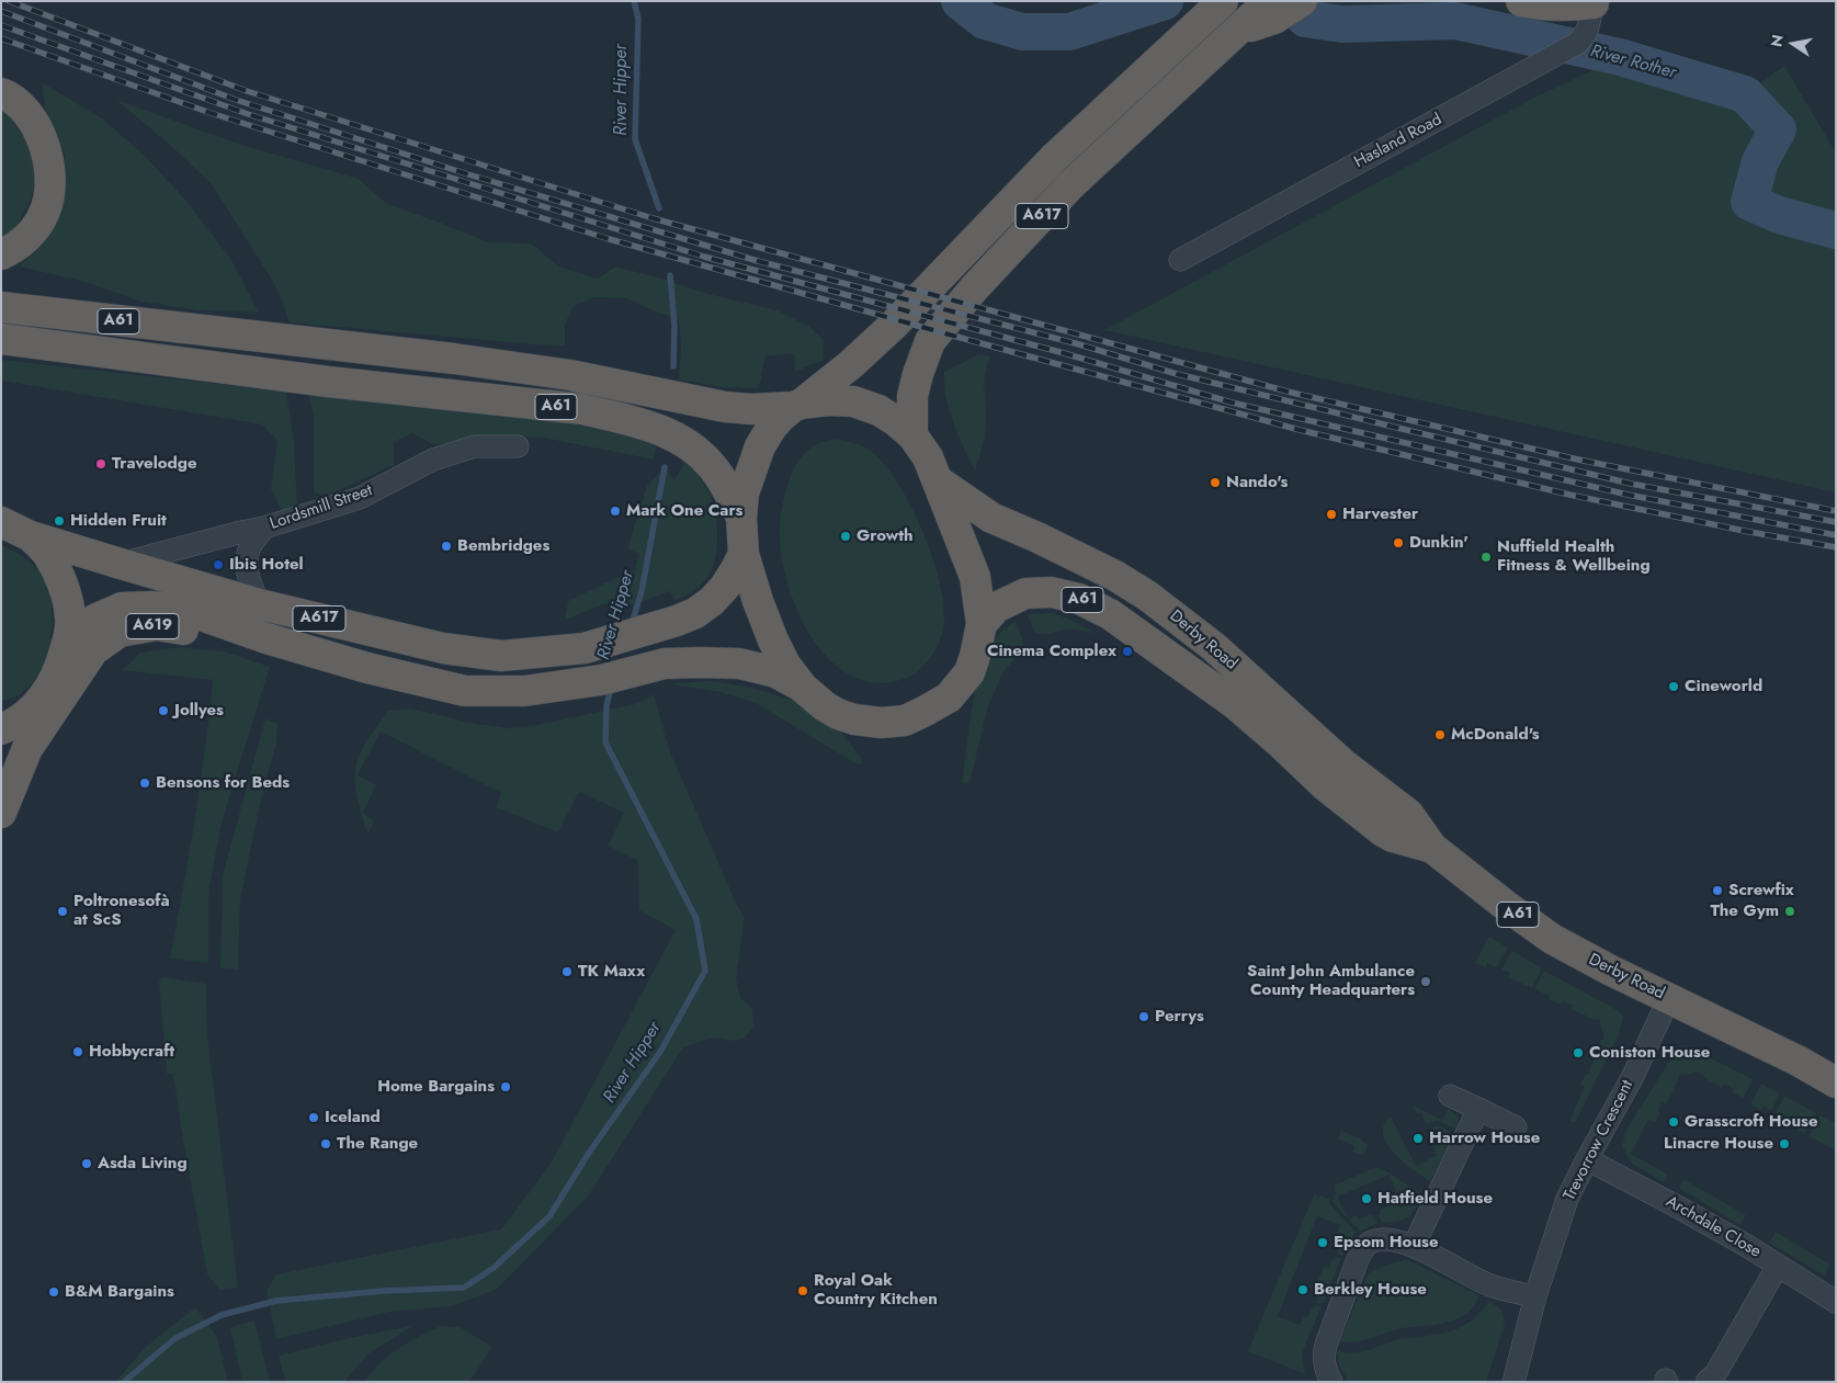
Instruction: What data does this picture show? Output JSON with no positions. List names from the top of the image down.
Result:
{
  "streets": {
    "highway": [
      "A617",
      "A61",
      "A619",
      "Derby Road"
    ],
    "street": [
      "Hasland Road",
      "Lordsmill Street",
      "Trevorrow Crescent",
      "Archdale Close"
    ]
  },
  "crossings": [
    ["A617", "A61"],
    ["A617", "Lordsmill Street"],
    ["A617", "A619"],
    ["Derby Road", "Trevorrow Crescent"],
    ["Trevorrow Crescent", "Archdale Close"]
  ],
  "water": ["River Rother", "River Hipper"],
  "places": [
    "Travelodge",
    "Nando's",
    "Mark One Cars",
    "Harvester",
    "Hidden Fruit",
    "Growth",
    "Dunkin'",
    "Bembridges",
    "Nuffield Health Fitness & Wellbeing",
    "Ibis Hotel",
    "Cinema Complex",
    "Cineworld",
    "Jollyes",
    "McDonald's",
    "Bensons for Beds",
    "Screwfix",
    "Poltronesofà at ScS",
    "The Gym",
    "TK Maxx",
    "Saint John Ambulance County Headquarters",
    "Perrys",
    "Hobbycraft",
    "Coniston House",
    "Home Bargains",
    "Iceland",
    "Grasscroft House",
    "Harrow House",
    "The Range",
    "Linacre House",
    "Asda Living",
    "Hatfield House",
    "Epsom House",
    "Berkley House",
    "Royal Oak Country Kitchen",
    "B&M Bargains"
  ],
  "north": "left"
}
